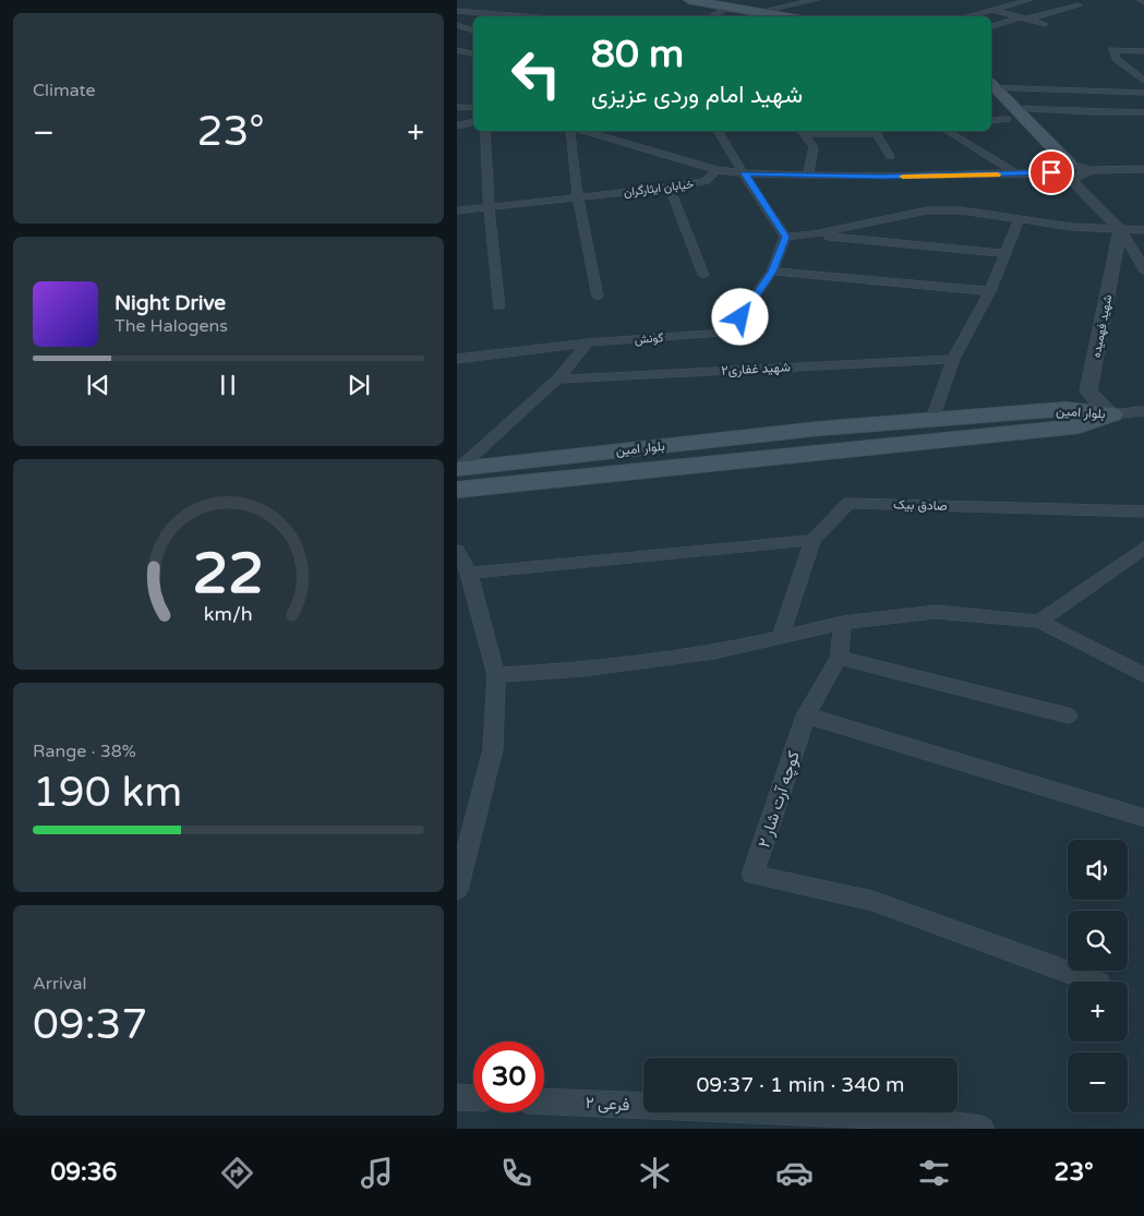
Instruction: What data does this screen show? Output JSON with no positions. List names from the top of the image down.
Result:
{
  "streets": {
    "main road": ["بلوار امین"],
    "street": [
      "خیابان ایثارگران",
      "شهید فهمیده",
      "گونش",
      "شهید غفاری۲",
      "صادق بیک",
      "کوچه آرت شار ۲",
      "فرعی ۲"
    ]
  },
  "crossings": [
    ["شهید فهمیده", "بلوار امین"]
  ],
  "page": {
    "tile": [
      "Climate",
      ["Range · 38%", "190 km"],
      ["Arrival", "09:37"]
    ],
    "turn": ["80 m", "شهید امام وردی عزیزی"],
    "heat": ["−", "23°", "+"],
    "song": ["Night Drive", "The Halogens"],
    "map_buttons": ["+", "−"],
    "limit": "30",
    "trip": "09:37 · 1 min · 340 m",
    "tabs": ["09:36", "23°"],
    "gauge": ["22", "km/h"]
  }
}
